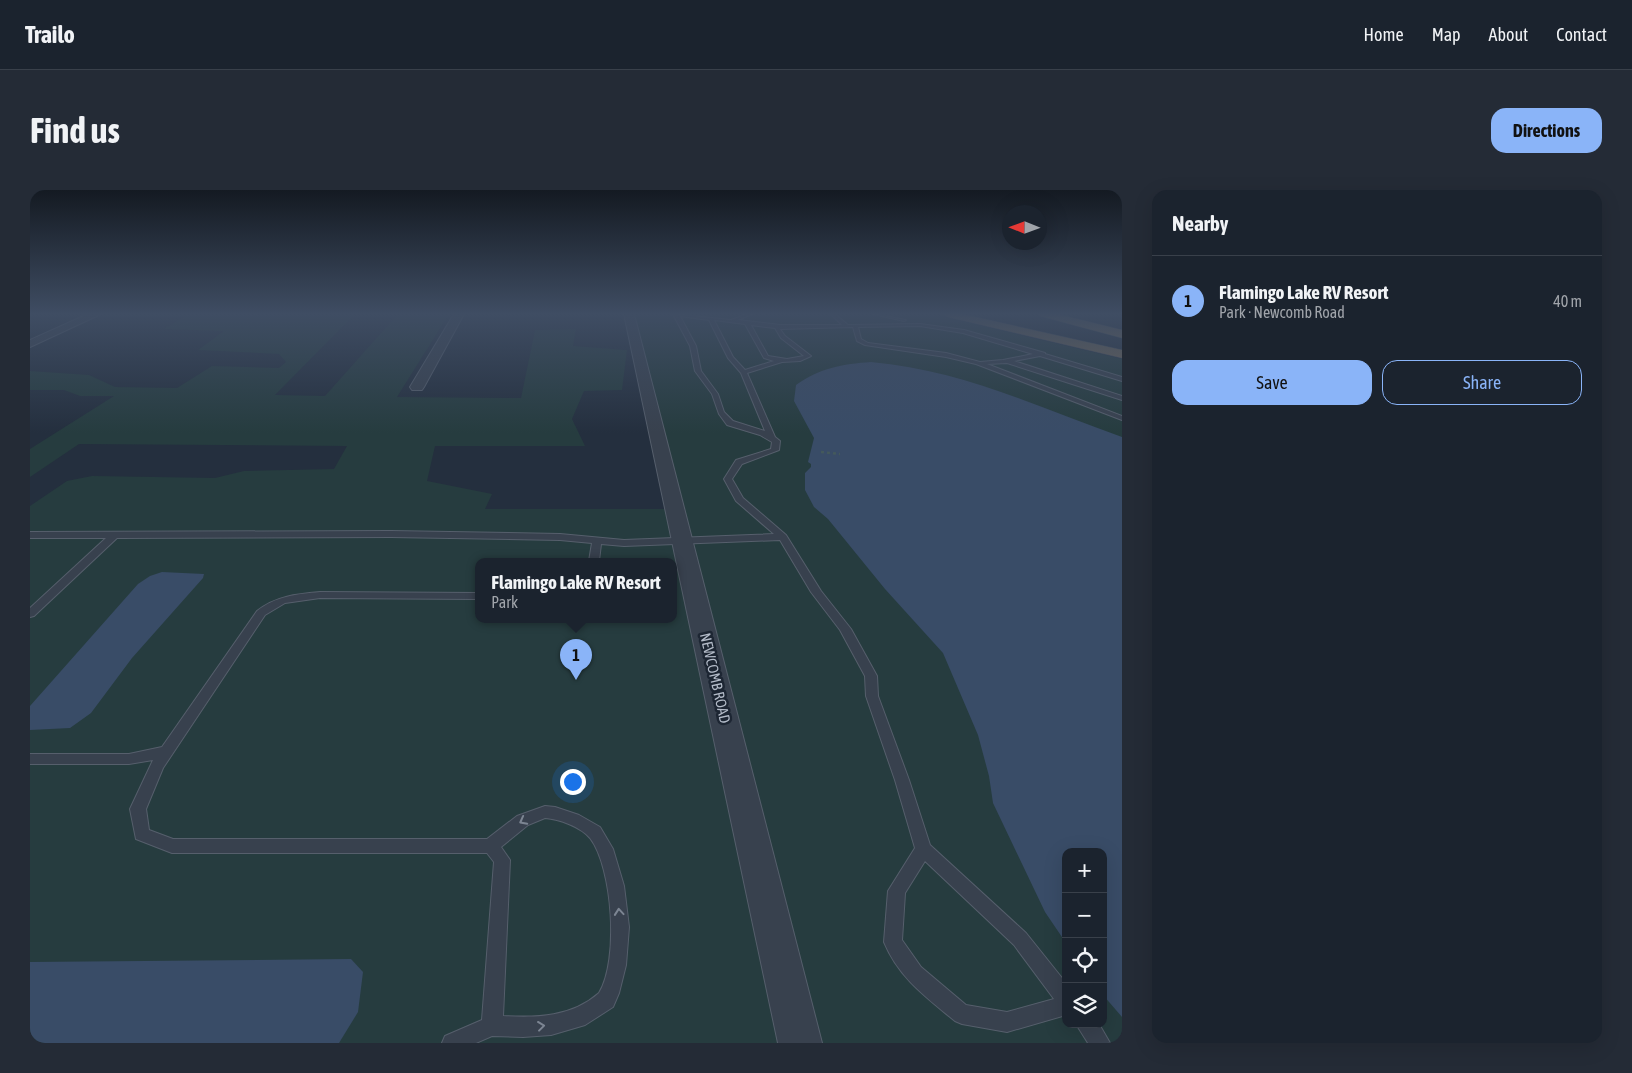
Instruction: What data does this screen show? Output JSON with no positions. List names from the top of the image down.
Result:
{
  "streets": {
    "street": ["NEWCOMB ROAD"]
  },
  "north": "left",
  "page": {
    "header": "Trailo",
    "nav": [
      "Home",
      "Map",
      "About",
      "Contact"
    ],
    "buttons": [
      "Directions",
      ["Save", "Share"]
    ],
    "title": "Find us",
    "heading": "Nearby",
    "list": [
      {
        "mark": "1",
        "name": "Flamingo Lake RV Resort",
        "note": "Park · Newcomb Road",
        "value": "40 m"
      }
    ],
    "popup": ["Flamingo Lake RV Resort", "Park"],
    "pins": "1",
    "map_buttons": ["+", "−"]
  }
}
